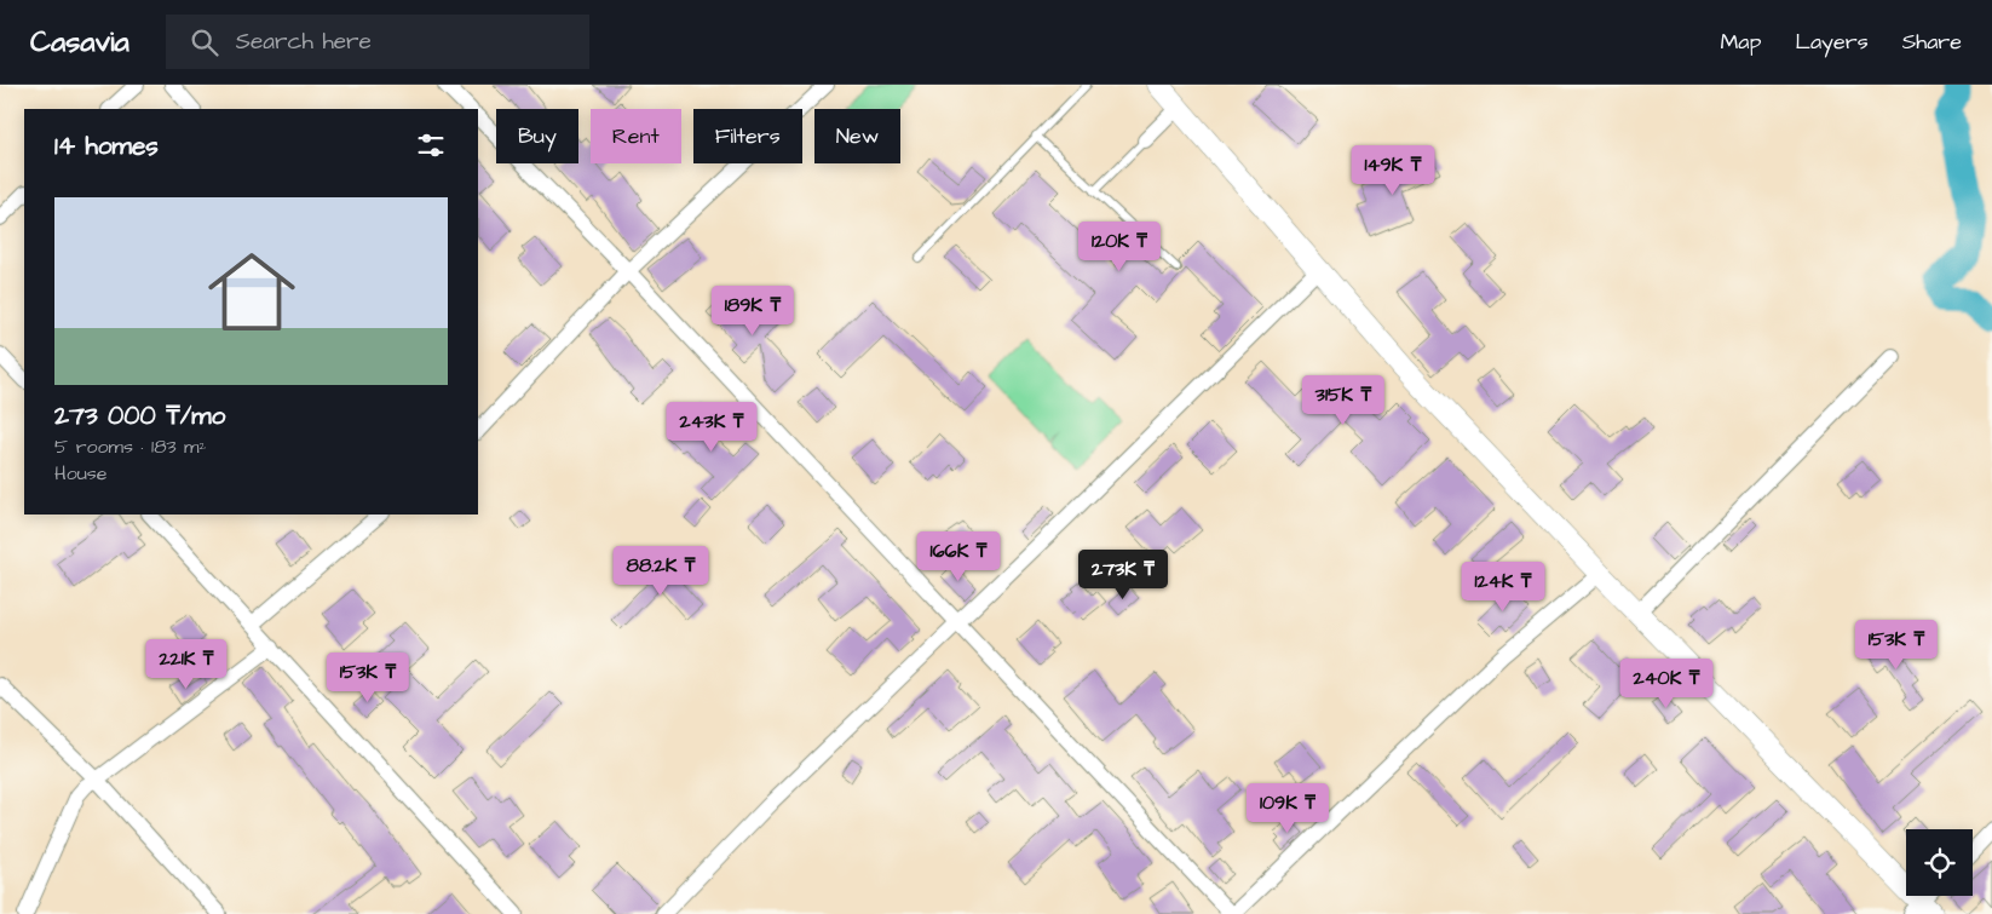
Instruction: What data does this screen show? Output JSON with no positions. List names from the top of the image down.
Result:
{
  "page": {
    "header": "Casavia",
    "search": "Search here",
    "nav": ["Map", "Layers", "Share"],
    "chip": [
      "Buy",
      "Rent",
      "Filters",
      "New"
    ],
    "heading": "14 homes",
    "price": [
      "149K ₸",
      "120K ₸",
      "189K ₸",
      "315K ₸",
      "243K ₸",
      "166K ₸",
      "88.2K ₸",
      "273K ₸",
      "124K ₸",
      "153K ₸",
      "221K ₸",
      "153K ₸",
      "240K ₸",
      "109K ₸"
    ],
    "list": [
      {
        "name": "273 000 ₸/mo",
        "note": "5 rooms · 183 m² · House"
      }
    ]
  }
}
